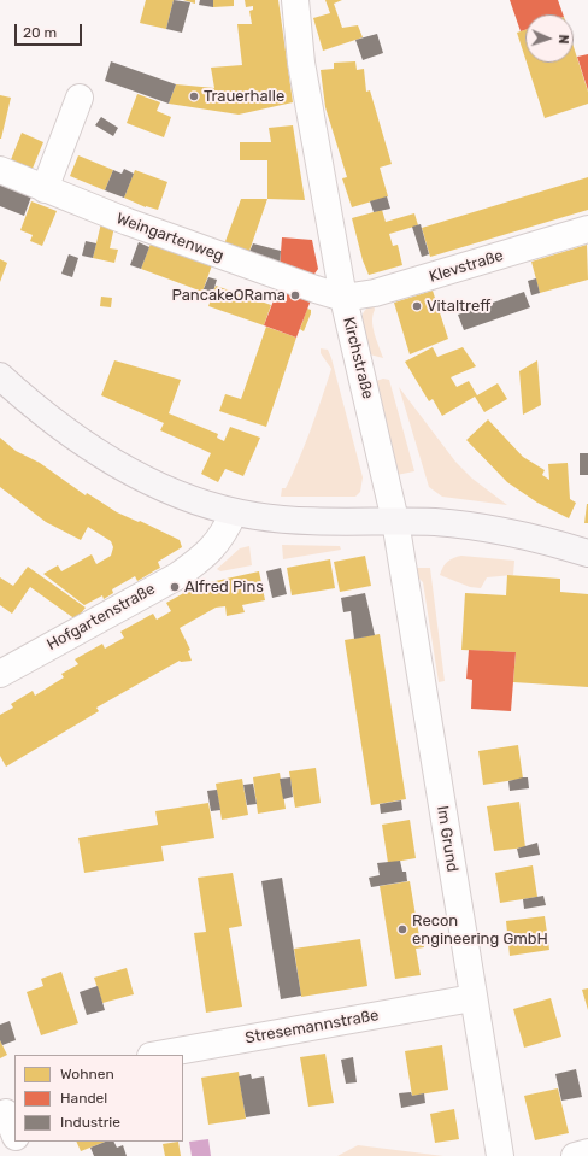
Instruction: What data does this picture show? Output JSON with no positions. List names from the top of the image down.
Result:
{
  "streets": {
    "street": [
      "Weingartenweg",
      "Klevstraße",
      "Kirchstraße",
      "Hofgartenstraße",
      "Im Grund",
      "Stresemannstraße"
    ]
  },
  "crossings": [
    ["Weingartenweg", "Klevstraße"],
    ["Weingartenweg", "Kirchstraße"],
    ["Klevstraße", "Kirchstraße"],
    ["Kirchstraße", "Im Grund"],
    ["Im Grund", "Stresemannstraße"]
  ],
  "places": [
    "Trauerhalle",
    "PancakeORama",
    "Vitaltreff",
    "Alfred Pins",
    "Recon engineering GmbH"
  ],
  "legend": ["Wohnen", "Handel", "Industrie"],
  "scale_bar": "20 m",
  "north": "right"
}
